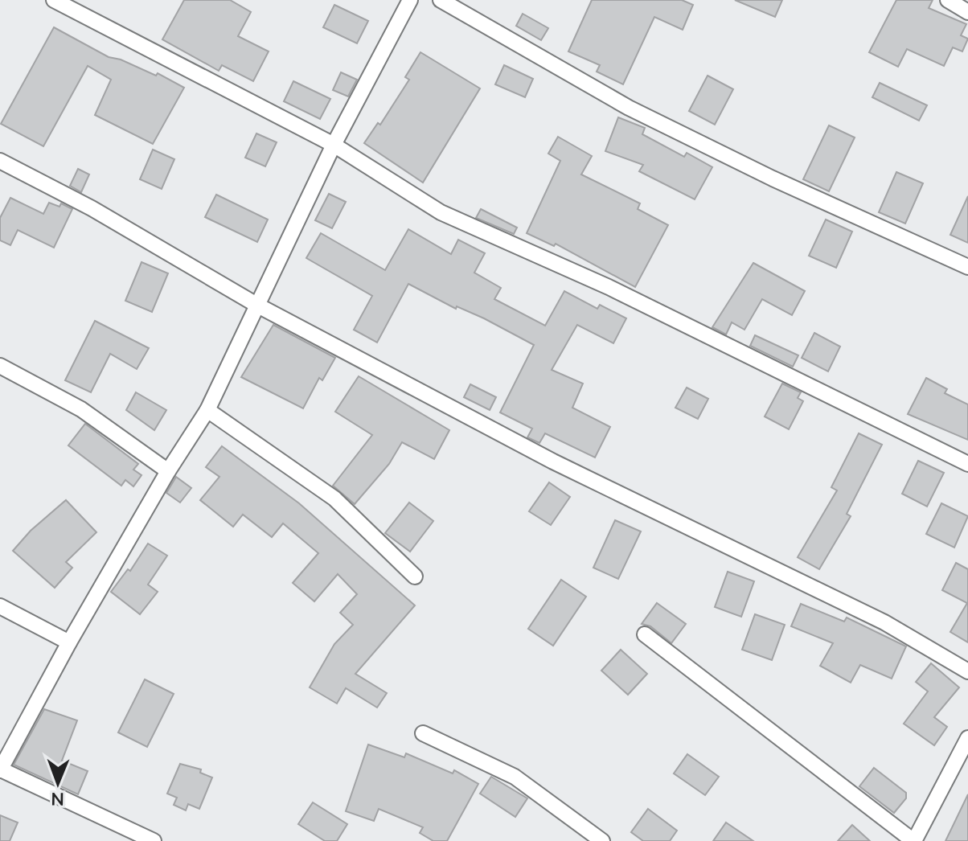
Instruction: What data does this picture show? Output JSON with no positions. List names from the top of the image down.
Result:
{
  "north": "bottom"
}
